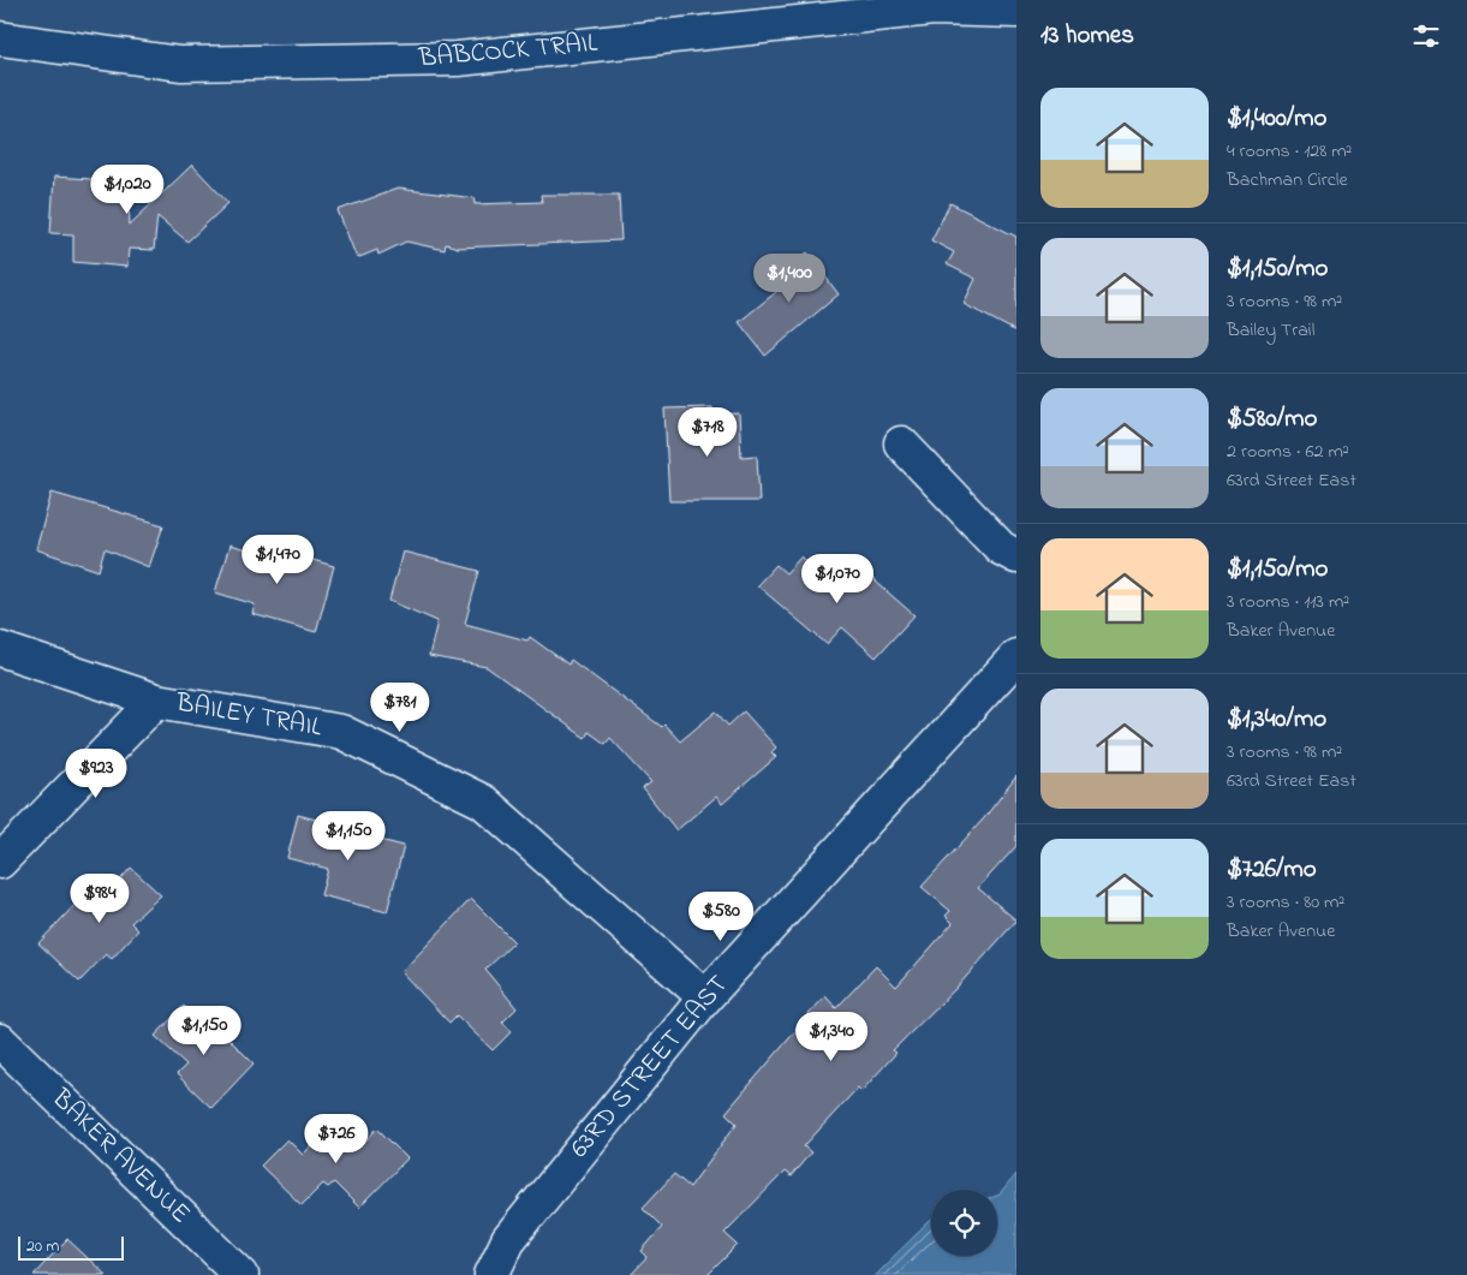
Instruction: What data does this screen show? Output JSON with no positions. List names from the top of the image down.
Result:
{
  "streets": {
    "street": [
      "BABCOCK TRAIL",
      "BAILEY TRAIL",
      "63RD STREET EAST",
      "BAKER AVENUE"
    ]
  },
  "crossings": [
    ["BAILEY TRAIL", "63RD STREET EAST"]
  ],
  "scale_bar": "20 m",
  "page": {
    "heading": "13 homes",
    "list": [
      {
        "name": "$1,400/mo",
        "note": "4 rooms · 128 m² · Bachman Circle"
      },
      {
        "name": "$1,150/mo",
        "note": "3 rooms · 98 m² · Bailey Trail"
      },
      {
        "name": "$580/mo",
        "note": "2 rooms · 62 m² · 63rd Street East"
      },
      {
        "name": "$1,150/mo",
        "note": "3 rooms · 113 m² · Baker Avenue"
      },
      {
        "name": "$1,340/mo",
        "note": "3 rooms · 98 m² · 63rd Street East"
      },
      {
        "name": "$726/mo",
        "note": "3 rooms · 80 m² · Baker Avenue"
      }
    ],
    "price": [
      "$1,020",
      "$1,400",
      "$718",
      "$1,470",
      "$1,070",
      "$781",
      "$923",
      "$1,150",
      "$984",
      "$580",
      "$1,150",
      "$1,340",
      "$726"
    ],
    "scale": "20 m"
  }
}
